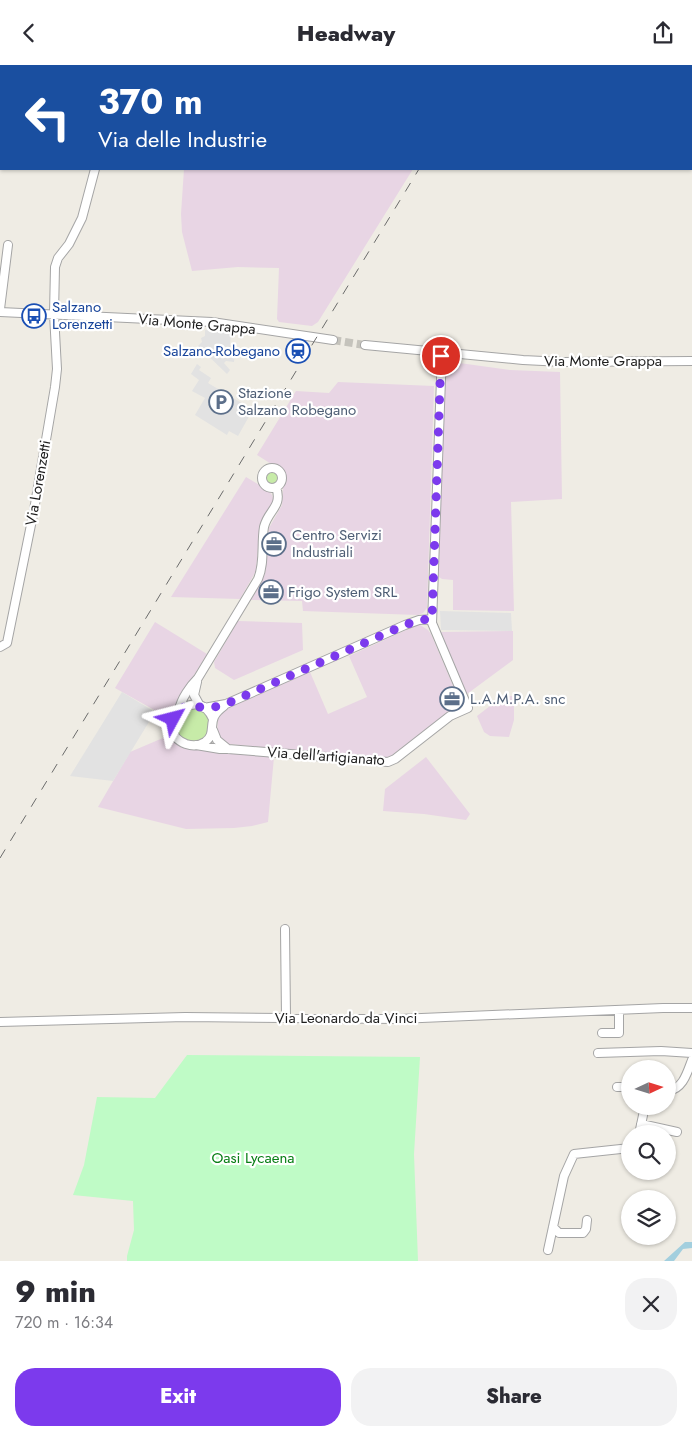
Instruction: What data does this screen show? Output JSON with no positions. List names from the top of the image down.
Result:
{
  "streets": {
    "street": [
      "Via Monte Grappa",
      "Via Lorenzetti",
      "Via dell'artigianato",
      "Via Leonardo da Vinci"
    ]
  },
  "crossings": [
    ["Via Monte Grappa", "Via Lorenzetti"]
  ],
  "parks": ["Oasi Lycaena"],
  "places": {
    "bus stop": ["Salzano Lorenzetti"],
    "station": ["Salzano-Robegano"],
    "parking": ["Stazione Salzano Robegano"],
    "office": ["Centro Servizi Industriali", "Frigo System SRL", "L.A.M.P.A. snc"]
  },
  "north": "right",
  "page": {
    "header": "Headway",
    "turn": ["370 m", "Via delle Industrie"],
    "heading": ["9 min", "720 m · 16:34"],
    "buttons": ["Exit", "Share"]
  }
}
